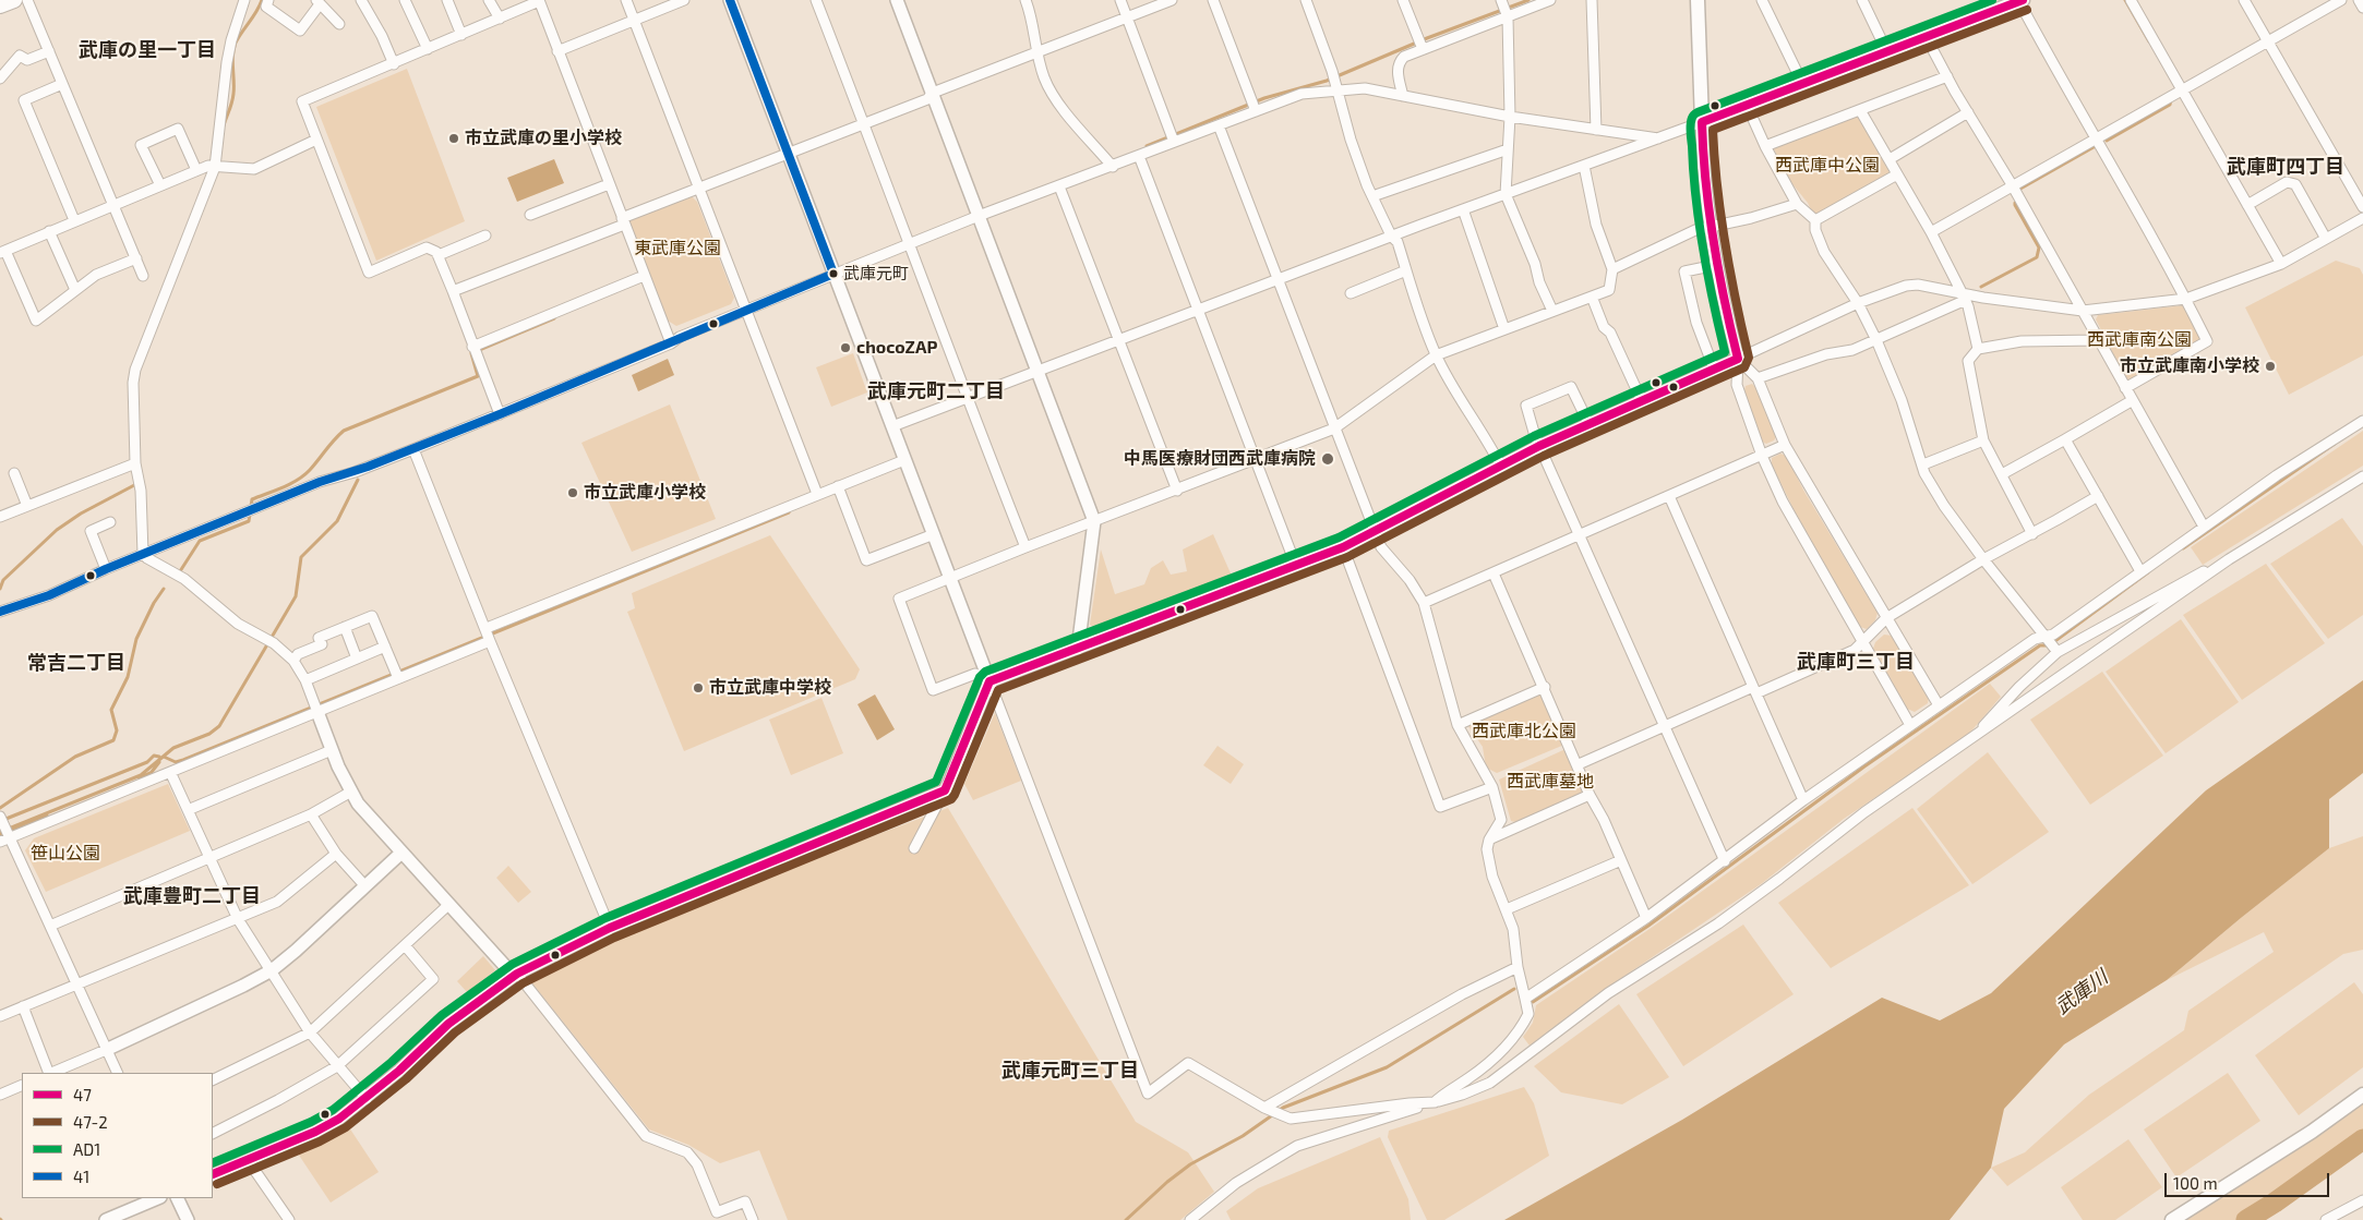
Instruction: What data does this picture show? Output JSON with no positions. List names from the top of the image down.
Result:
{
  "districts": [
    "武庫の里一丁目",
    "武庫町四丁目",
    "武庫元町二丁目",
    "武庫町三丁目",
    "常吉二丁目",
    "武庫豊町二丁目",
    "武庫元町三丁目"
  ],
  "water": ["武庫川"],
  "parks": [
    "西武庫中公園",
    "東武庫公園",
    "西武庫南公園",
    "西武庫北公園",
    "西武庫墓地",
    "笹山公園"
  ],
  "places": [
    "市立武庫の里小学校",
    "武庫元町",
    "chocoZAP",
    "市立武庫南小学校",
    "中馬医療財団西武庫病院",
    "市立武庫小学校",
    "市立武庫中学校"
  ],
  "lines": [
    "transit line 47",
    "transit line AD1",
    "transit line 41",
    "transit line 47-2"
  ],
  "legend": [
    "47",
    "47-2",
    "AD1",
    "41"
  ],
  "scale_bar": "100 m"
}
